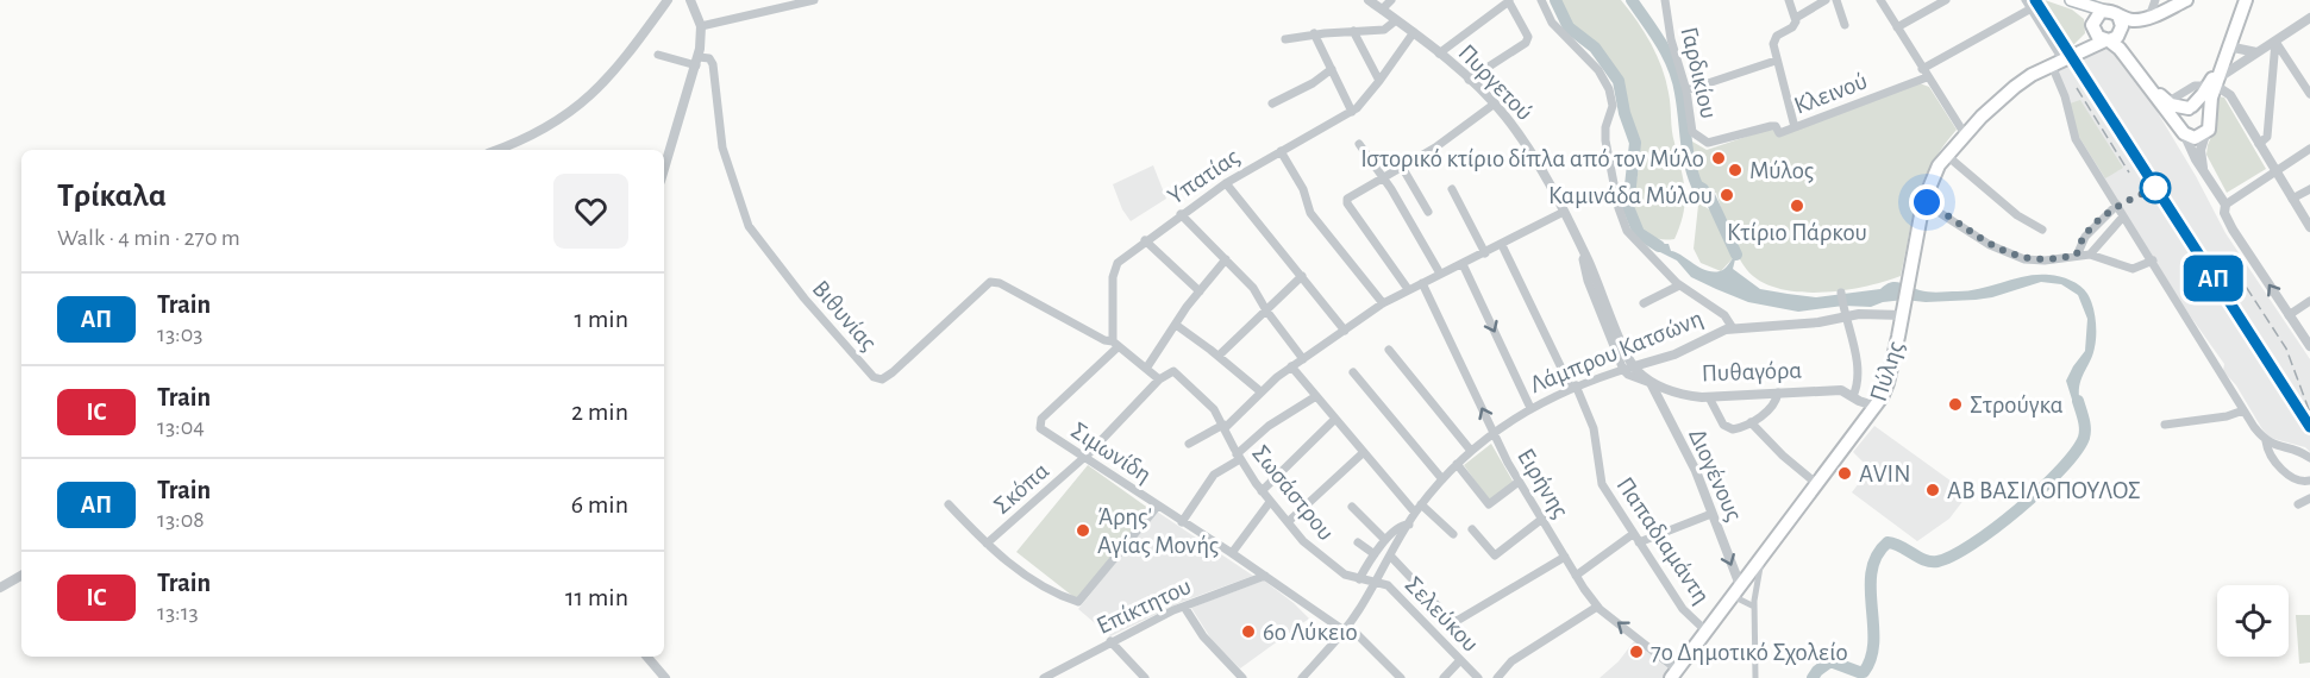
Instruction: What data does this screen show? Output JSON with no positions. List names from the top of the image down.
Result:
{
  "streets": {
    "main road": ["Πύλης"],
    "street": [
      "Γαρδικίου",
      "Πυργετού",
      "Κλεινού",
      "Υπατίας",
      "Βιθυνίας",
      "Λάμπρου Κατσώνη",
      "Πυθαγόρα",
      "Σιμωνίδη",
      "Διογένους",
      "Ειρήνης",
      "Σκόπα",
      "Σωσάστρου",
      "Παπαδιαμάντη",
      "Επίκτητου",
      "Σελεύκου"
    ]
  },
  "crossings": [
    ["Γαρδικίου", "Κλεινού"],
    ["Πυργετού", "Υπατίας"],
    ["Πυργετού", "Λάμπρου Κατσώνη"],
    ["Πυργετού", "Πυθαγόρα"],
    ["Υπατίας", "Βιθυνίας"],
    ["Υπατίας", "Σιμωνίδη"],
    ["Βιθυνίας", "Σιμωνίδη"],
    ["Λάμπρου Κατσώνη", "Πυθαγόρα"],
    ["Λάμπρου Κατσώνη", "Πύλης"],
    ["Λάμπρου Κατσώνη", "Σιμωνίδη"],
    ["Λάμπρου Κατσώνη", "Ειρήνης"],
    ["Λάμπρου Κατσώνη", "Σωσάστρου"],
    ["Λάμπρου Κατσώνη", "Παπαδιαμάντη"],
    ["Λάμπρου Κατσώνη", "Σελεύκου"],
    ["Πυθαγόρα", "Πύλης"],
    ["Πυθαγόρα", "Διογένους"],
    ["Πύλης", "Διογένους"],
    ["Πύλης", "Ειρήνης"],
    ["Πύλης", "Παπαδιαμάντη"],
    ["Σιμωνίδη", "Σκόπα"],
    ["Σιμωνίδη", "Επίκτητου"],
    ["Σκόπα", "Σωσάστρου"],
    ["Σωσάστρου", "Σελεύκου"]
  ],
  "one_way": ["Διογένους"],
  "places": [
    "Ιστορικό κτίριο δίπλα από τον Μύλο",
    "Μύλος",
    "Καμινάδα Μύλου",
    "Κτίριο Πάρκου",
    "Στρούγκα",
    "AVIN",
    "ΑΒ ΒΑΣΙΛΟΠΟΥΛΟΣ",
    "Άρης' Αγίας Μονής",
    "6ο Λύκειο",
    "7ο Δημοτικό Σχολείο"
  ],
  "page": {
    "on_map": "ΑΠ",
    "heading": ["Τρίκαλα", "Walk · 4 min · 270 m"],
    "list": [
      {
        "mark": "ΑΠ",
        "name": "Train",
        "note": "13:03",
        "value": "1 min"
      },
      {
        "mark": "IC",
        "name": "Train",
        "note": "13:04",
        "value": "2 min"
      },
      {
        "mark": "ΑΠ",
        "name": "Train",
        "note": "13:08",
        "value": "6 min"
      },
      {
        "mark": "IC",
        "name": "Train",
        "note": "13:13",
        "value": "11 min"
      }
    ]
  }
}
